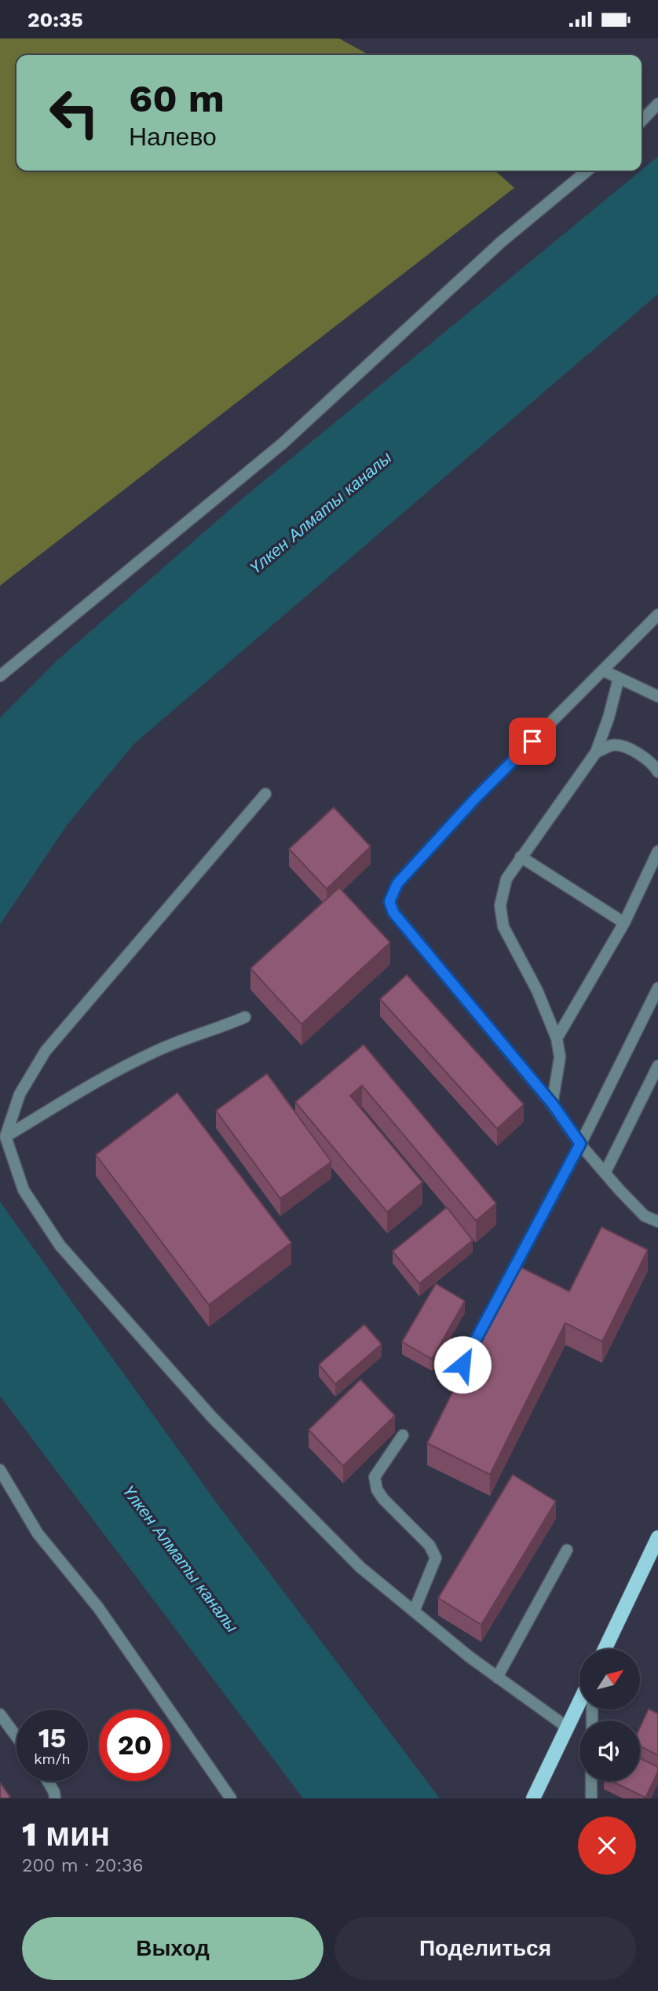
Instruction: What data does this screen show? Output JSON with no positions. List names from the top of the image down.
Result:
{
  "water": ["Үлкен Алматы каналы"],
  "north": "top right",
  "page": {
    "status": "20:35",
    "turn": ["60 m", "Налево"],
    "speed": "15 km/h",
    "limit": "20",
    "heading": ["1 мин", "200 m · 20:36"],
    "buttons": ["Выход", "Поделиться"]
  }
}
